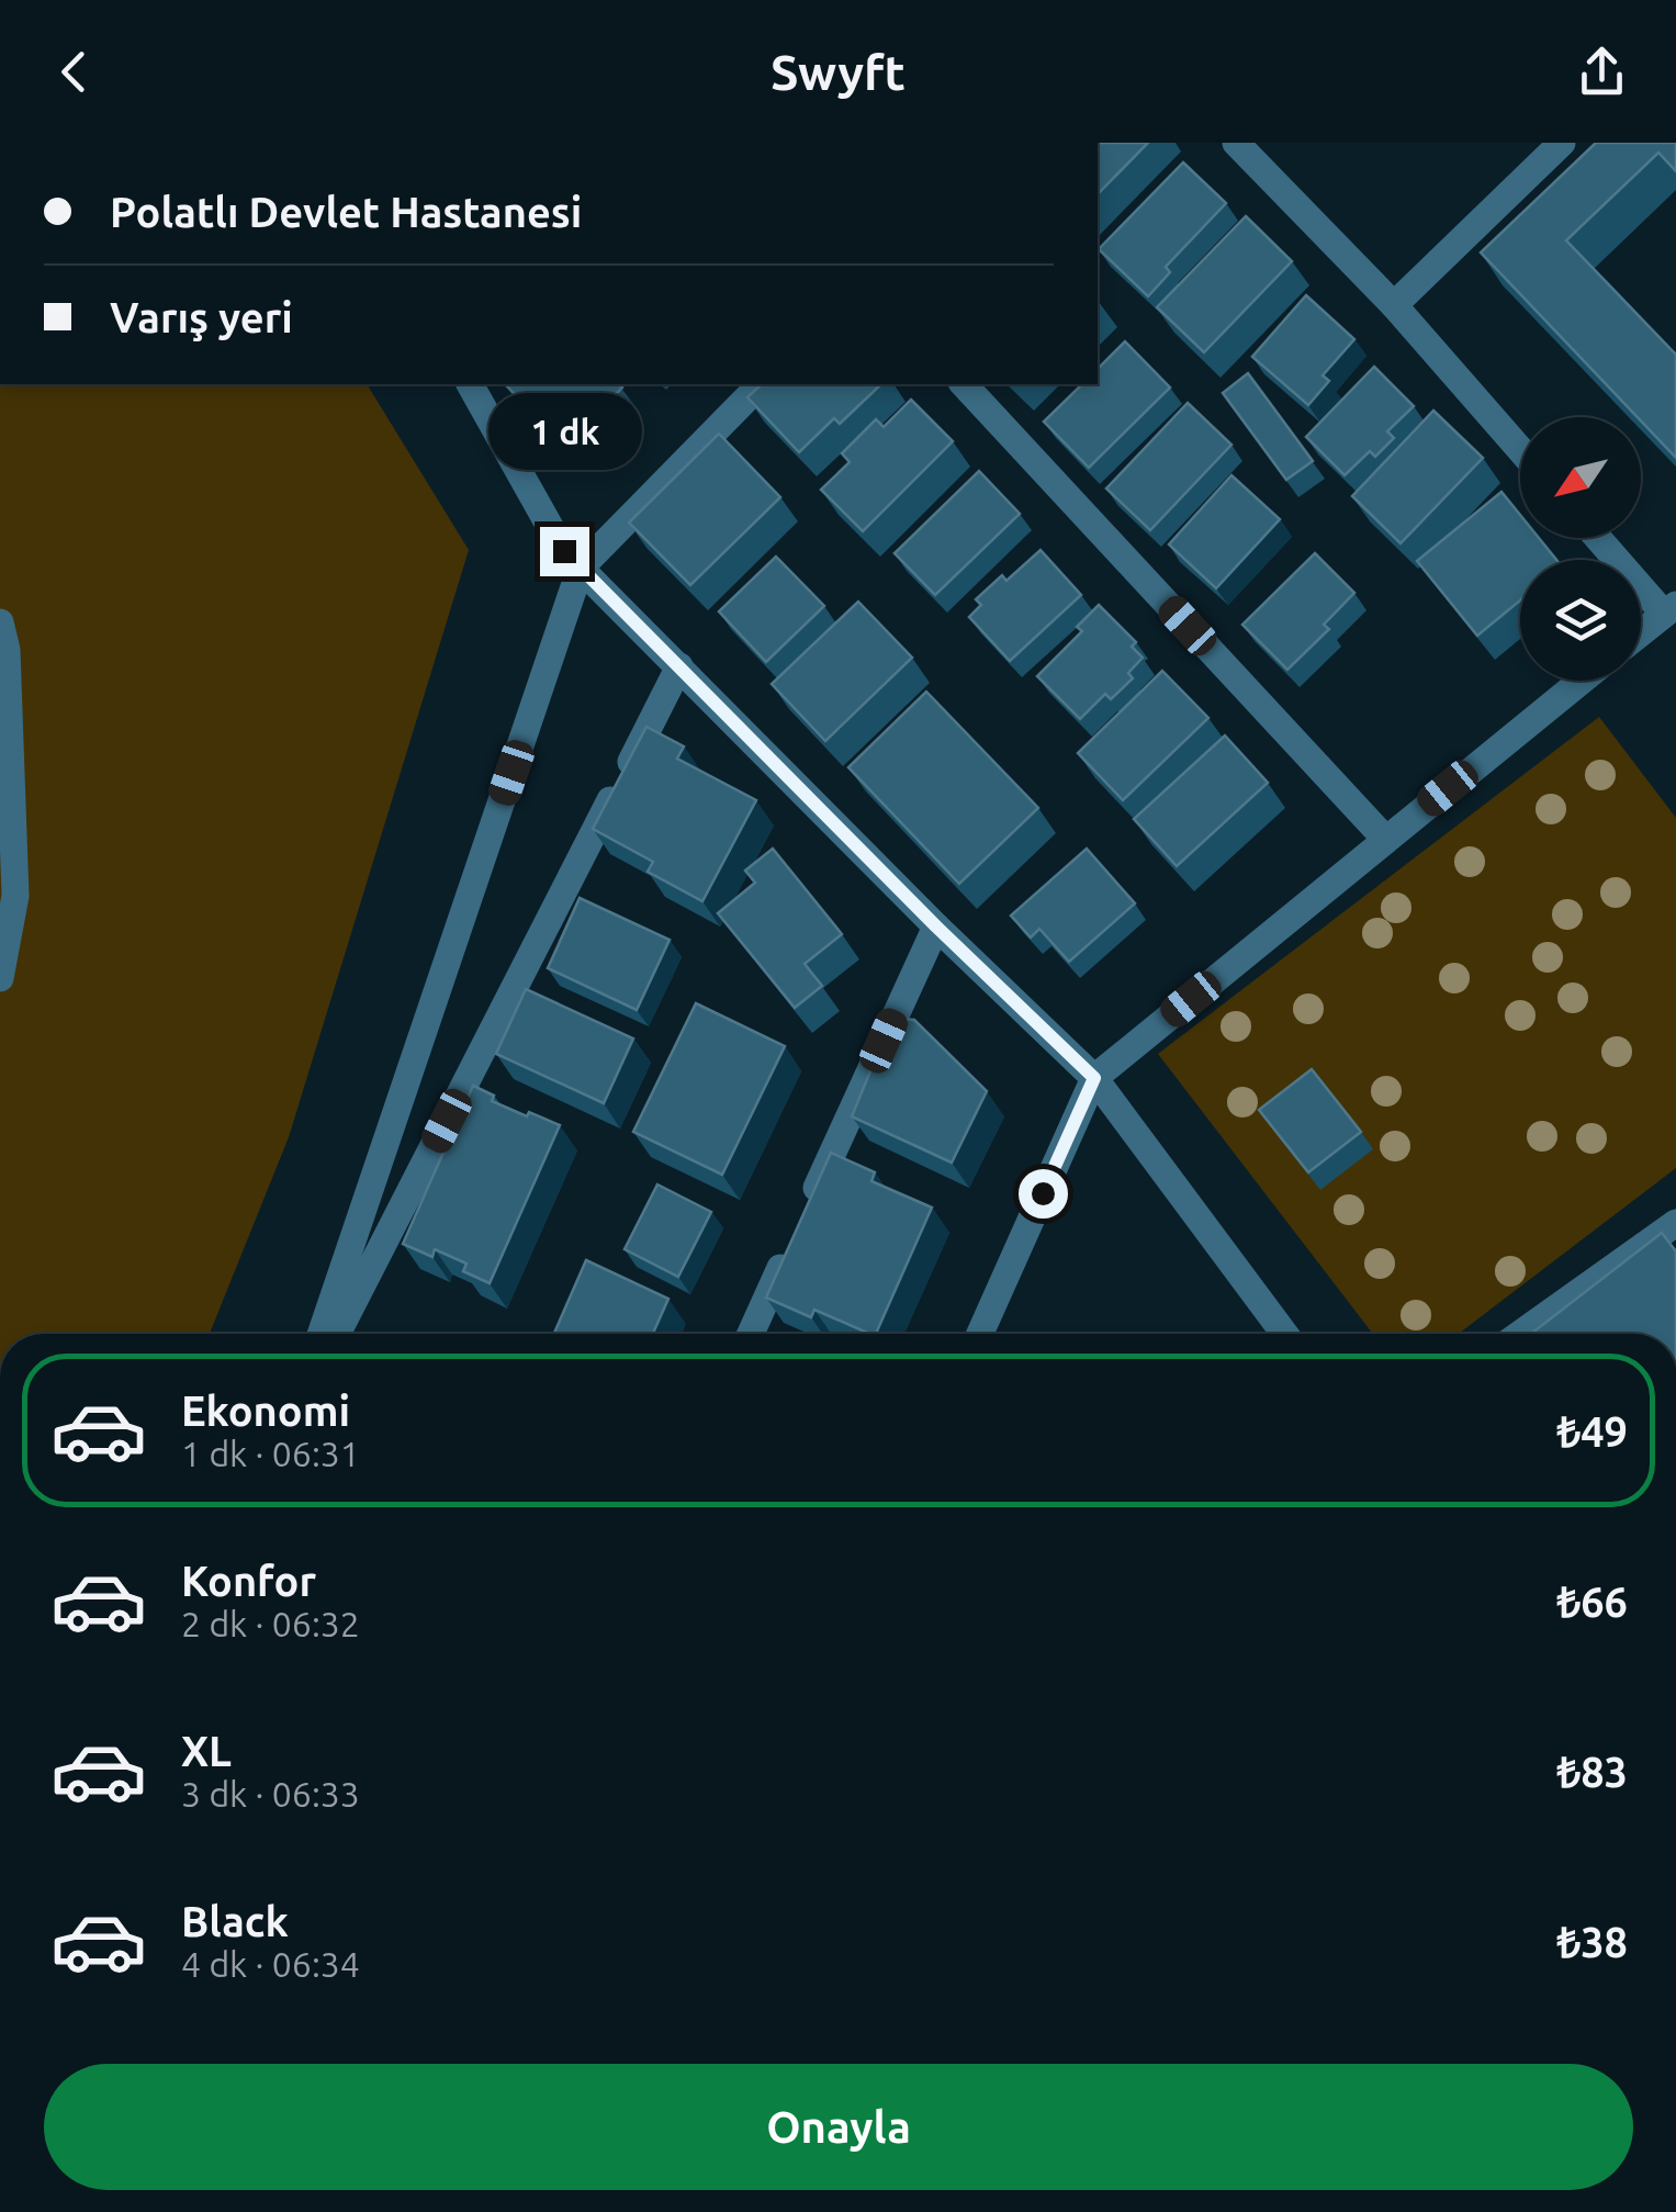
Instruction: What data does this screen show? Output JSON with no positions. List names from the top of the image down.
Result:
{
  "north": "bottom left",
  "page": {
    "header": "Swyft",
    "banner": ["Polatlı Devlet Hastanesi", "Varış yeri"],
    "bubble": "1 dk",
    "list": [
      {
        "name": "Ekonomi",
        "note": "1 dk · 06:31",
        "value": "₺49"
      },
      {
        "name": "Konfor",
        "note": "2 dk · 06:32",
        "value": "₺66"
      },
      {
        "name": "XL",
        "note": "3 dk · 06:33",
        "value": "₺83"
      },
      {
        "name": "Black",
        "note": "4 dk · 06:34",
        "value": "₺38"
      }
    ],
    "buttons": "Onayla"
  }
}
